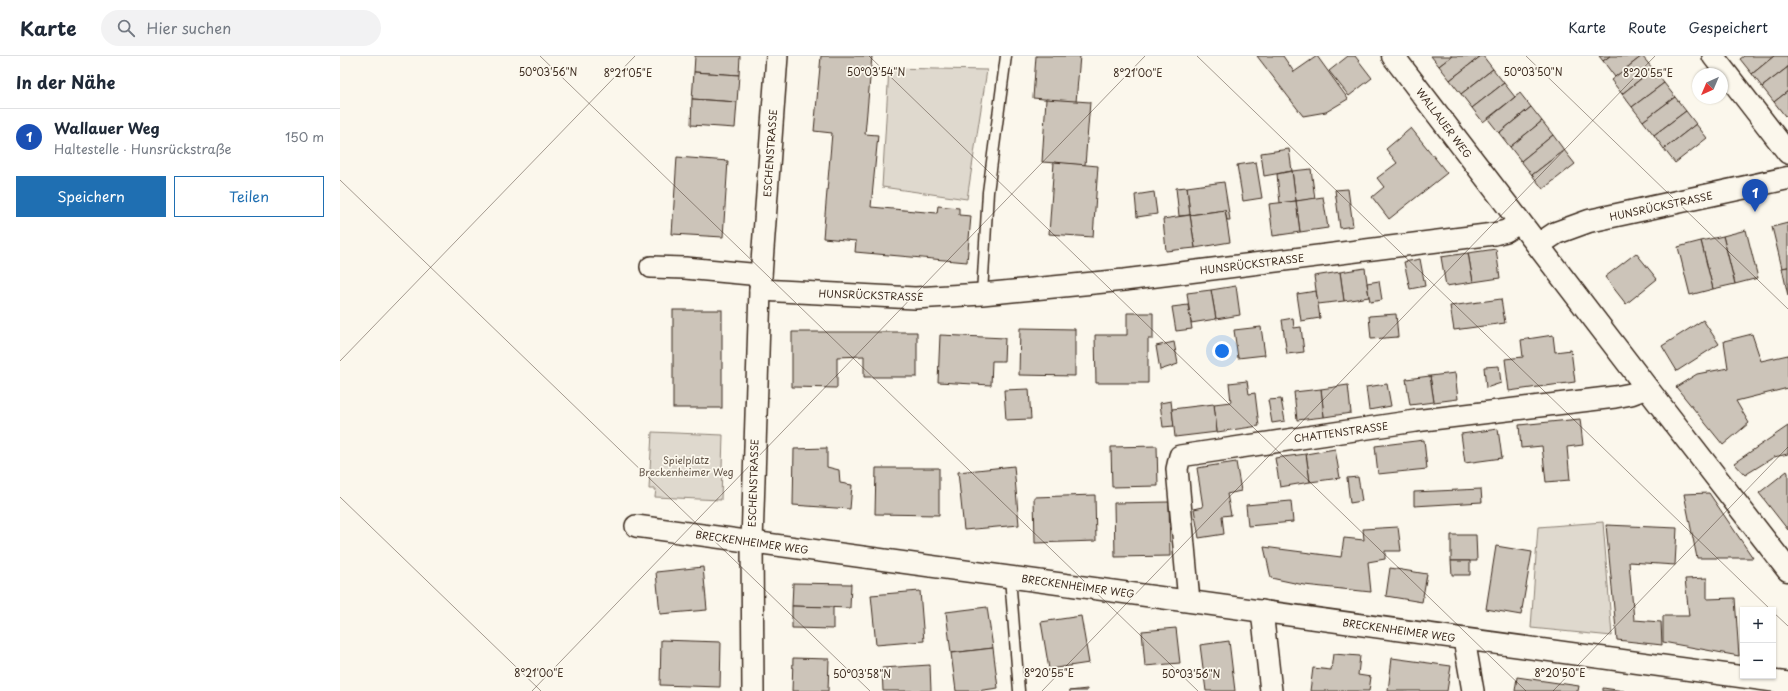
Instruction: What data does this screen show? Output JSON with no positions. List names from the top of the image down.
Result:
{
  "streets": {
    "main road": ["WALLAUER WEG", "HUNSRÜCKSTRASSE"],
    "street": ["ESCHENSTRASSE", "CHATTENSTRASSE", "BRECKENHEIMER WEG"]
  },
  "crossings": [
    ["WALLAUER WEG", "HUNSRÜCKSTRASSE"],
    ["WALLAUER WEG", "CHATTENSTRASSE"],
    ["ESCHENSTRASSE", "HUNSRÜCKSTRASSE"],
    ["ESCHENSTRASSE", "BRECKENHEIMER WEG"],
    ["CHATTENSTRASSE", "BRECKENHEIMER WEG"]
  ],
  "parks": ["Spielplatz Breckenheimer Weg"],
  "north": "bottom left",
  "page": {
    "header": "Karte",
    "search": "Hier suchen",
    "nav": ["Karte", "Route", "Gespeichert"],
    "heading": "In der Nähe",
    "list": [
      {
        "mark": "1",
        "name": "Wallauer Weg",
        "note": "Haltestelle · Hunsrückstraße",
        "value": "150 m"
      }
    ],
    "buttons": ["Speichern", "Teilen"],
    "pins": "1",
    "map_buttons": ["+", "−"]
  },
  "coordinates": [
    "50°03'56\"N",
    "50°03'54\"N",
    "50°03'50\"N",
    "8°21'05\"E",
    "8°21'00\"E",
    "8°20'55\"E",
    "8°20'50\"E",
    "50°03'58\"N"
  ]
}
